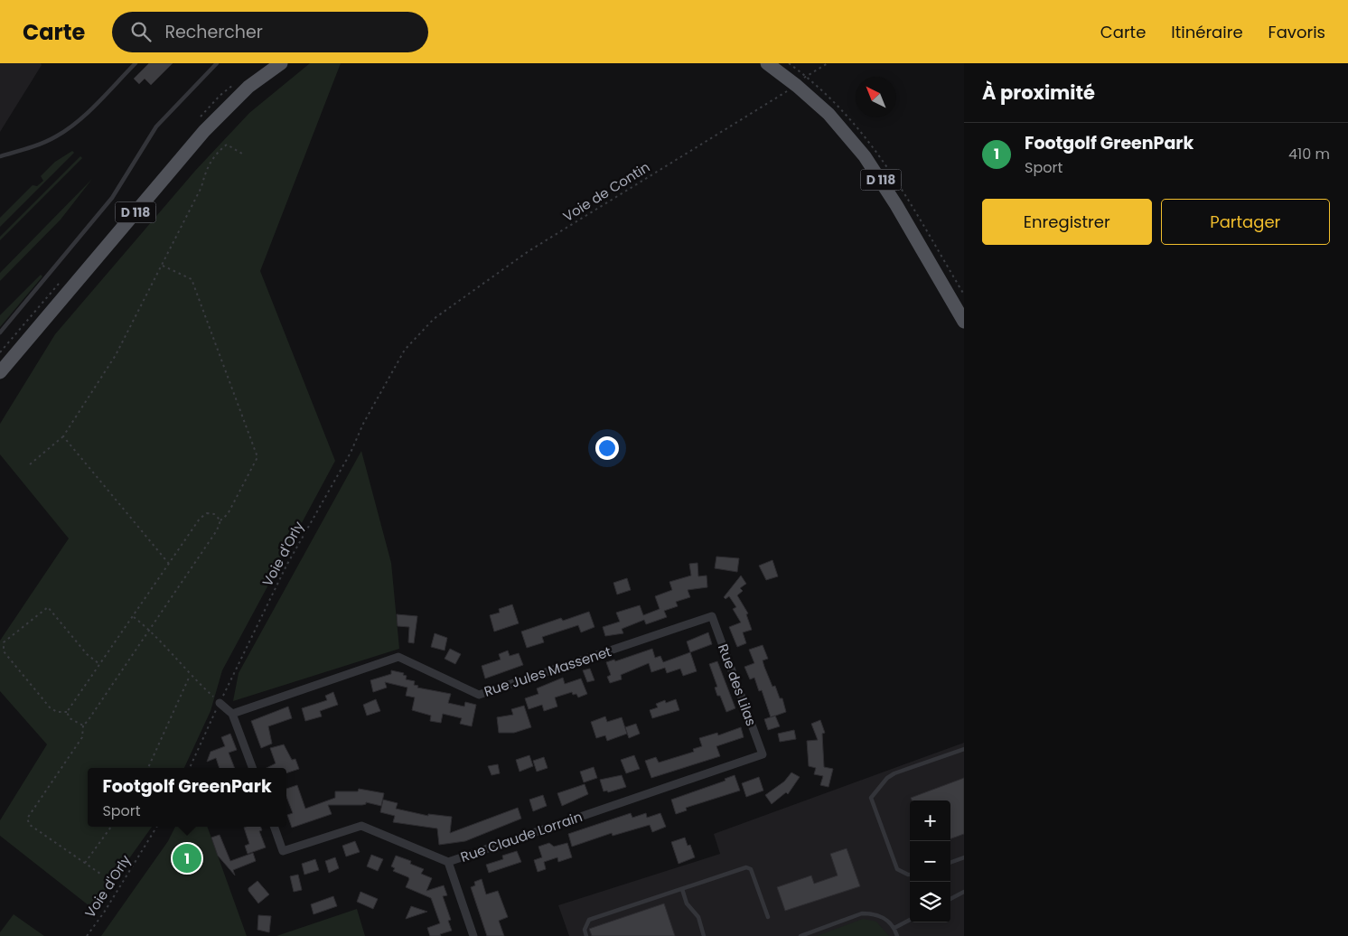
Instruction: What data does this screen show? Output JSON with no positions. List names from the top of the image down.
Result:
{
  "streets": {
    "main road": ["D 118"],
    "street": ["Rue Jules Massenet", "Rue des Lilas", "Rue Claude Lorrain"],
    "path": ["Voie de Contin", "Voie d'Orly"]
  },
  "crossings": [
    ["D 118", "Voie de Contin"],
    ["Voie de Contin", "Voie d'Orly"],
    ["Rue Jules Massenet", "Rue des Lilas"],
    ["Rue des Lilas", "Rue Claude Lorrain"]
  ],
  "north": "top left",
  "page": {
    "header": "Carte",
    "search": "Rechercher",
    "nav": ["Carte", "Itinéraire", "Favoris"],
    "heading": "À proximité",
    "list": [
      {
        "mark": "1",
        "name": "Footgolf GreenPark",
        "note": "Sport",
        "value": "410 m"
      }
    ],
    "buttons": ["Enregistrer", "Partager"],
    "popup": ["Footgolf GreenPark", "Sport"],
    "map_buttons": ["+", "−"],
    "pins": "1"
  }
}
